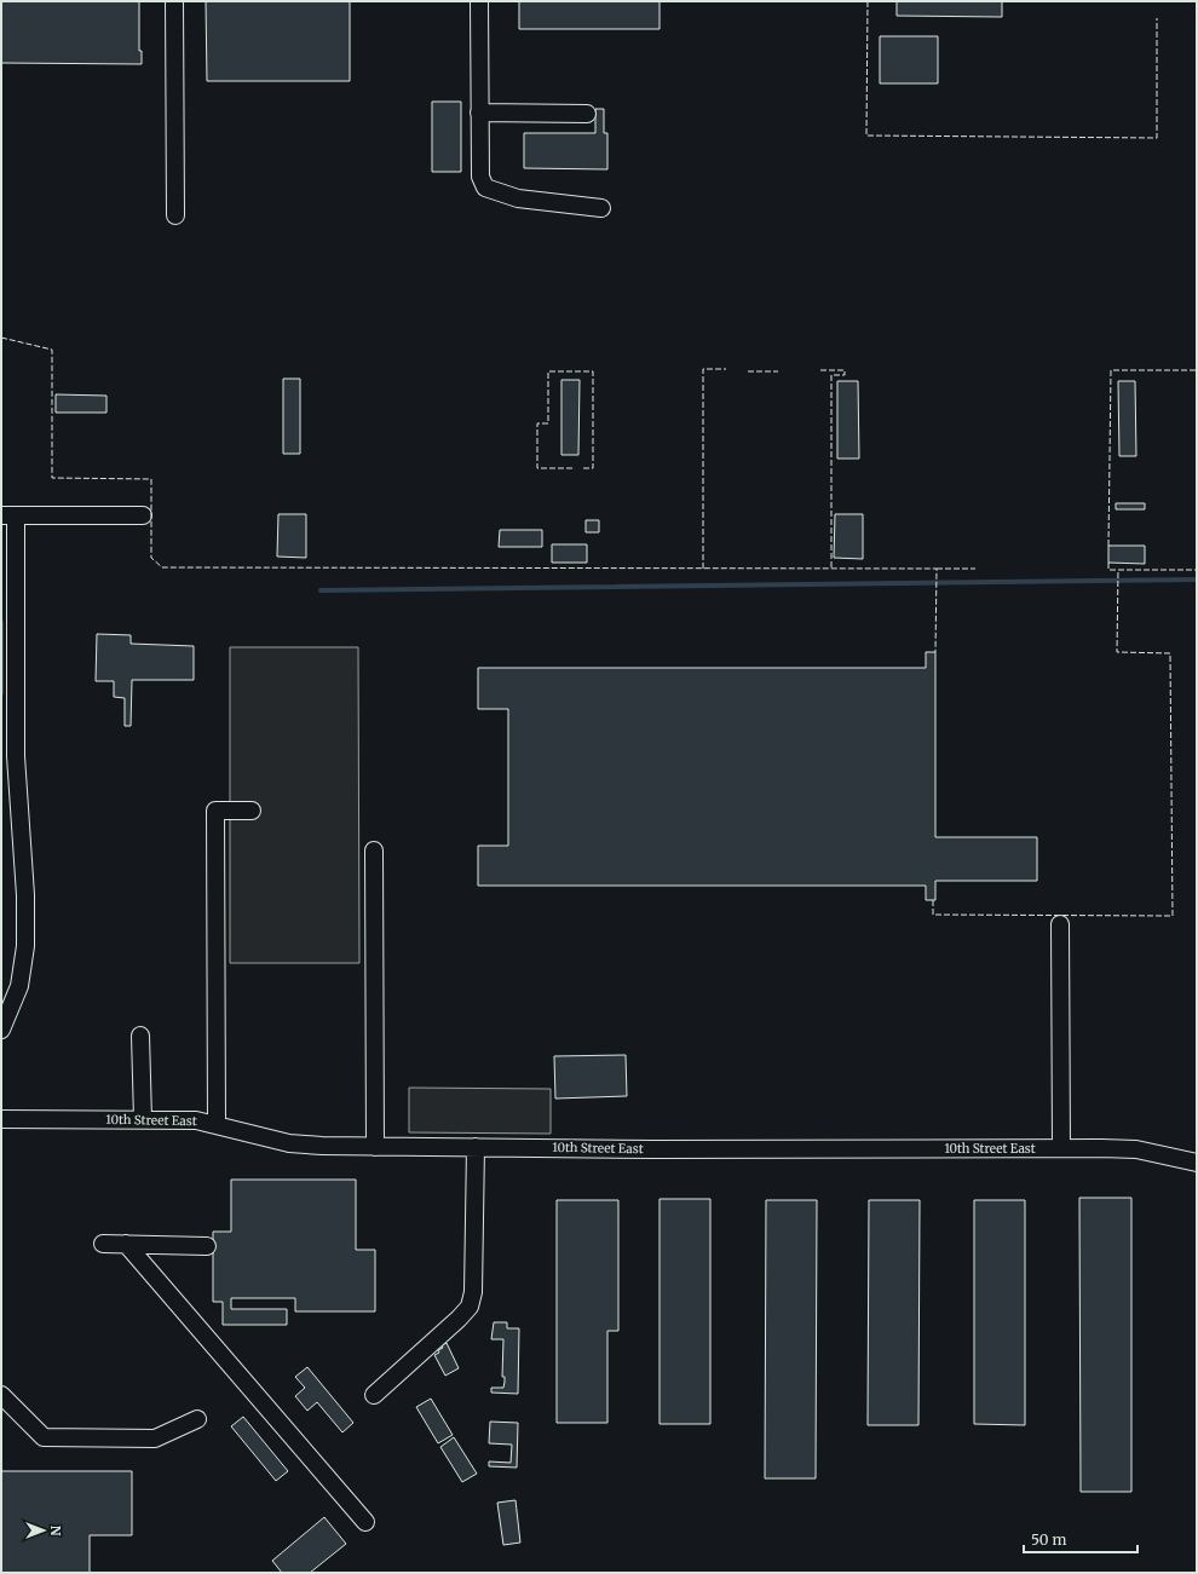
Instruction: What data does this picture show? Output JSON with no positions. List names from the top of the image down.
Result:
{
  "streets": {
    "street": ["10th Street East"]
  },
  "scale_bar": "50 m",
  "north": "right"
}
